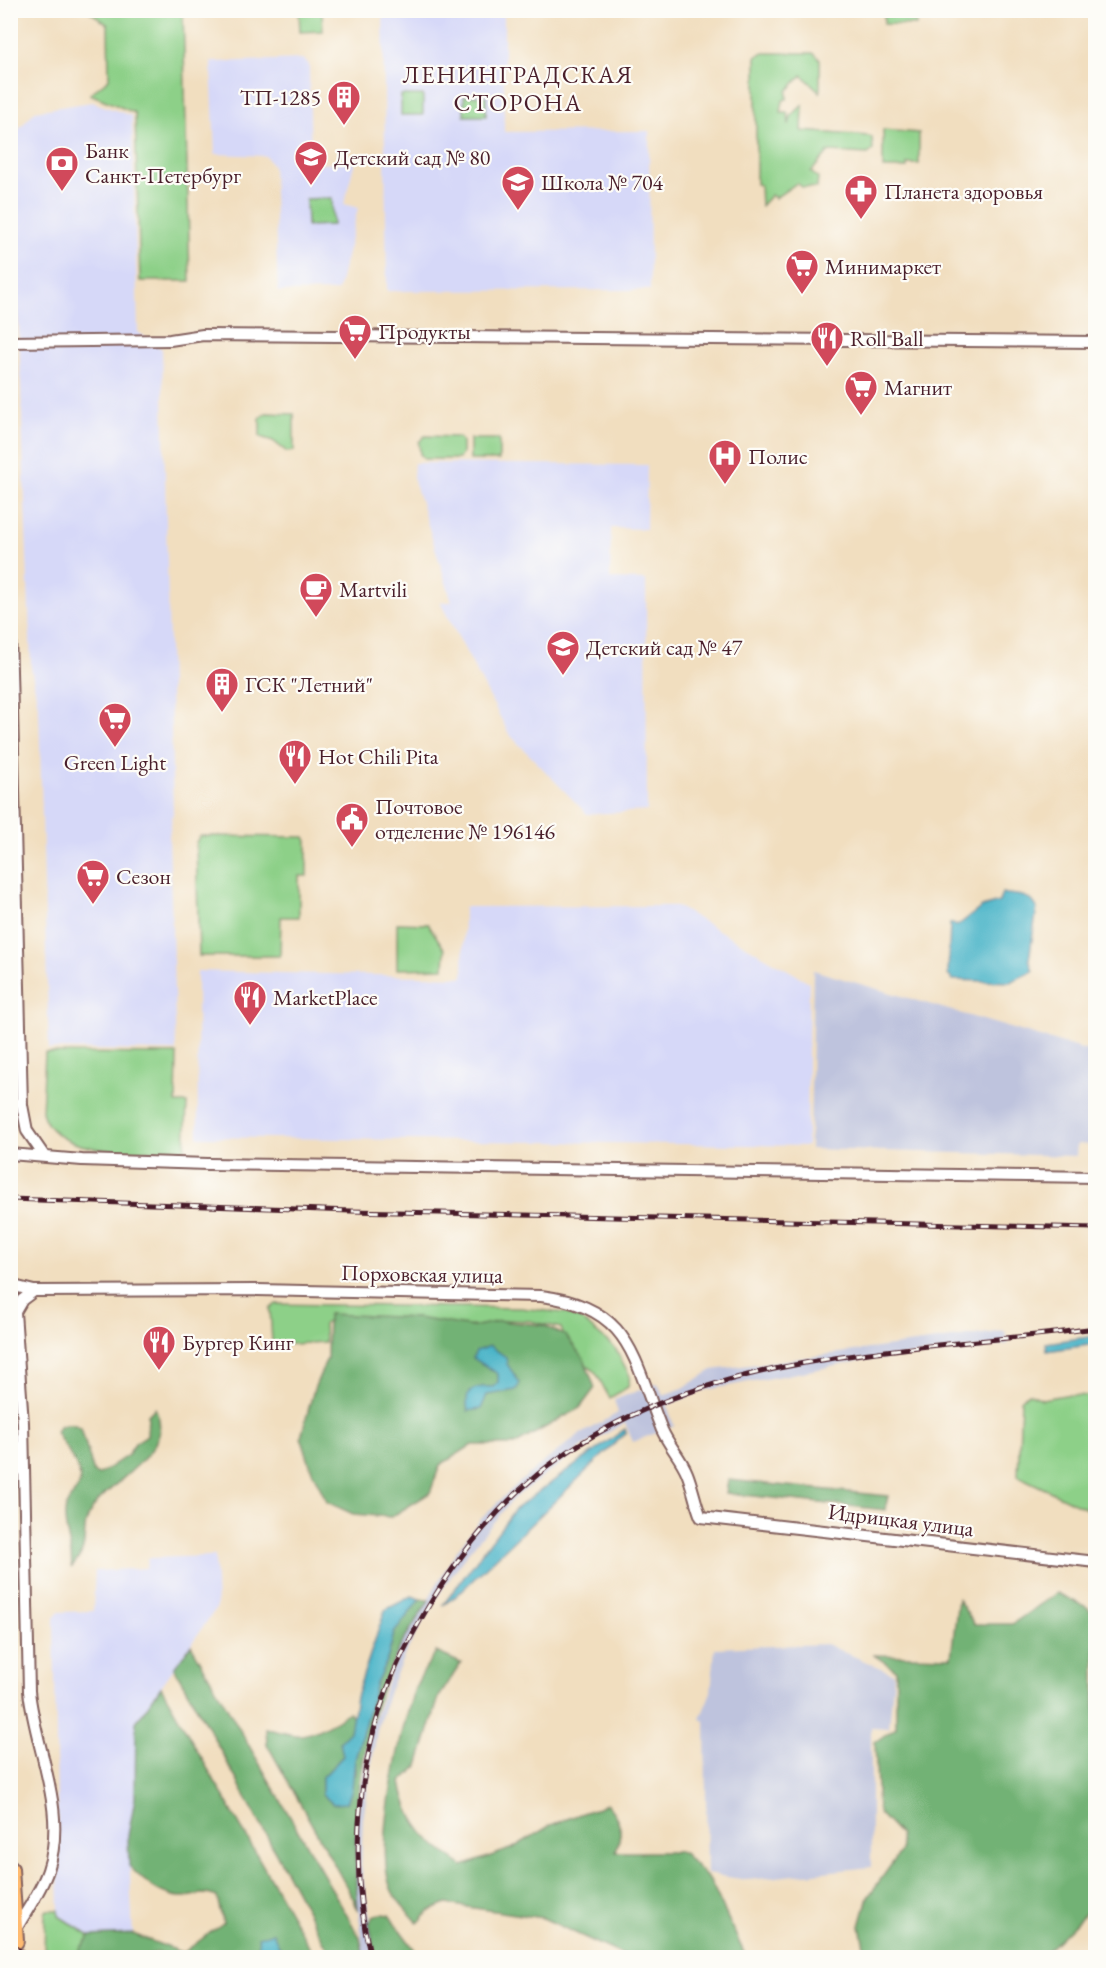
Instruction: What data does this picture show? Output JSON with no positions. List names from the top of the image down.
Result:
{
  "streets": {
    "street": ["Порховская улица", "Идрицкая улица"]
  },
  "crossings": [
    ["Порховская улица", "Идрицкая улица"]
  ],
  "districts": ["ЛЕНИНГРАДСКАЯ СТОРОНА"],
  "places": {
    "building": ["ТП-1285", "ГСК \"Летний\""],
    "school or university": ["Детский сад № 80", "Школа № 704", "Детский сад № 47"],
    "bank": ["Банк Санкт-Петербург"],
    "pharmacy": ["Планета здоровья"],
    "supermarket": [
      "Минимаркет",
      "Продукты",
      "Магнит",
      "Green Light",
      "Сезон"
    ],
    "restaurant": [
      "Roll Ball",
      "Hot Chili Pita",
      "MarketPlace",
      "Бургер Кинг"
    ],
    "hospital": ["Полис"],
    "cafe": ["Martvili"],
    "public building": ["Почтовое отделение № 196146"]
  }
}
